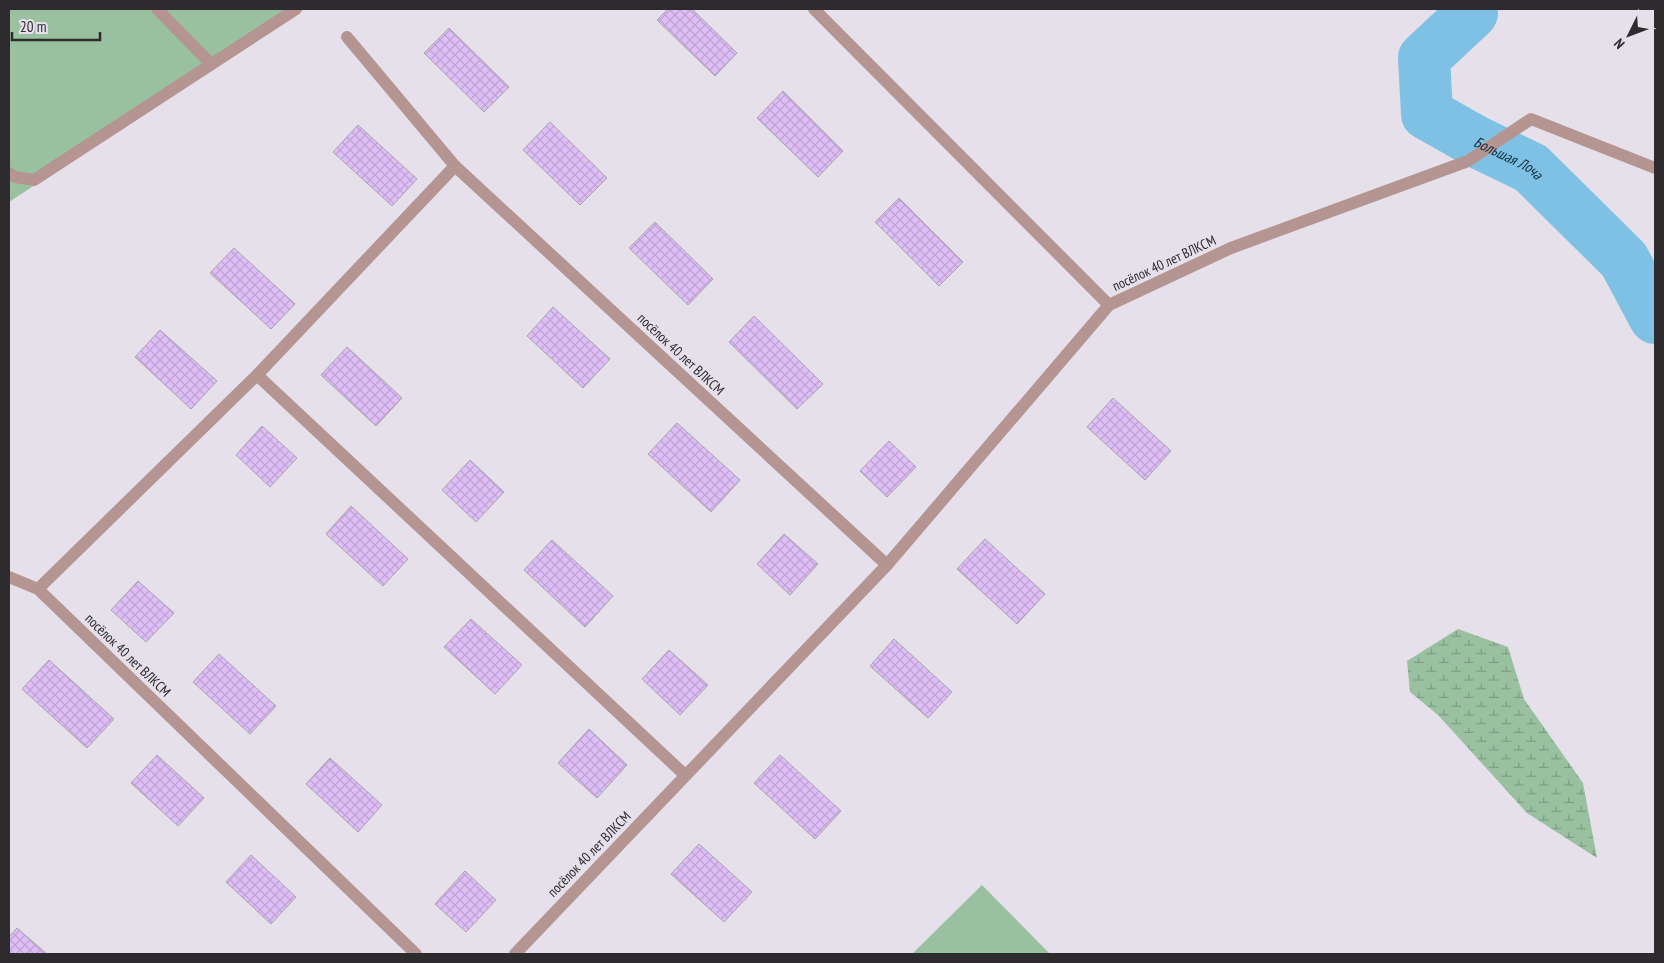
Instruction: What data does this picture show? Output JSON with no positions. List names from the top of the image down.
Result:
{
  "streets": {
    "street": ["посёлок 40 лет ВЛКСМ"]
  },
  "water": ["Большая Лоча"],
  "scale_bar": "20 m",
  "north": "bottom left"
}
